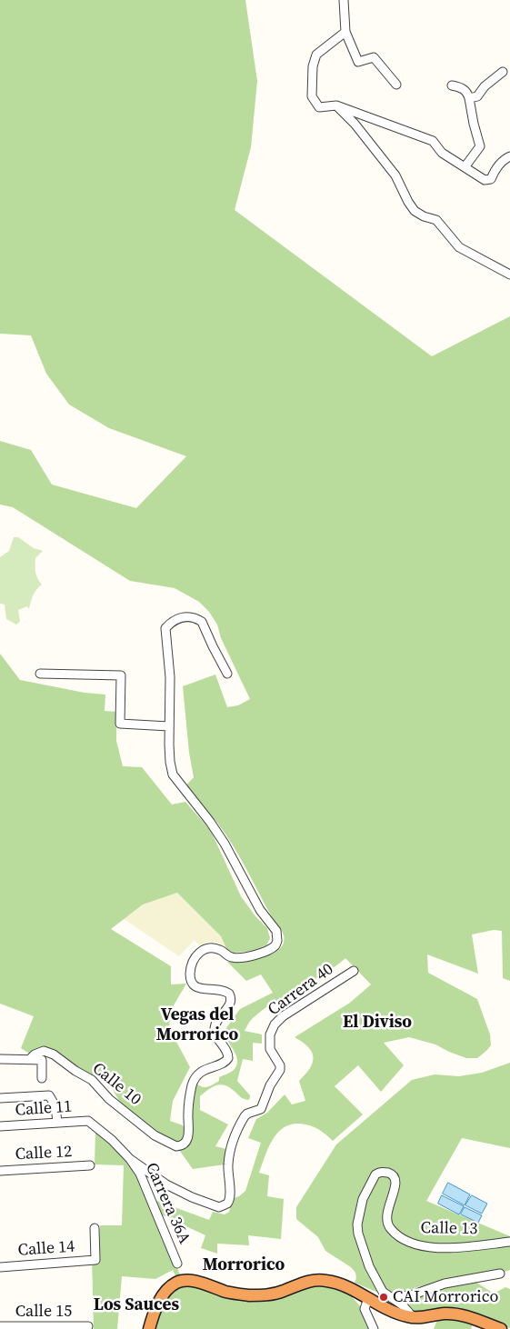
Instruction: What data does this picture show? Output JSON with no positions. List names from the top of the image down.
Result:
{
  "streets": {
    "street": [
      "Carrera 40",
      "Calle 10",
      "Calle 11",
      "Calle 12",
      "Carrera 36A",
      "Calle 13",
      "Calle 14",
      "Calle 15"
    ]
  },
  "crossings": [
    ["Carrera 40", "Carrera 36A"],
    ["Calle 11", "Carrera 36A"]
  ],
  "districts": [
    "Vegas del Morrorico",
    "El Diviso",
    "Morrorico",
    "Los Sauces"
  ],
  "places": ["CAI Morrorico"]
}
